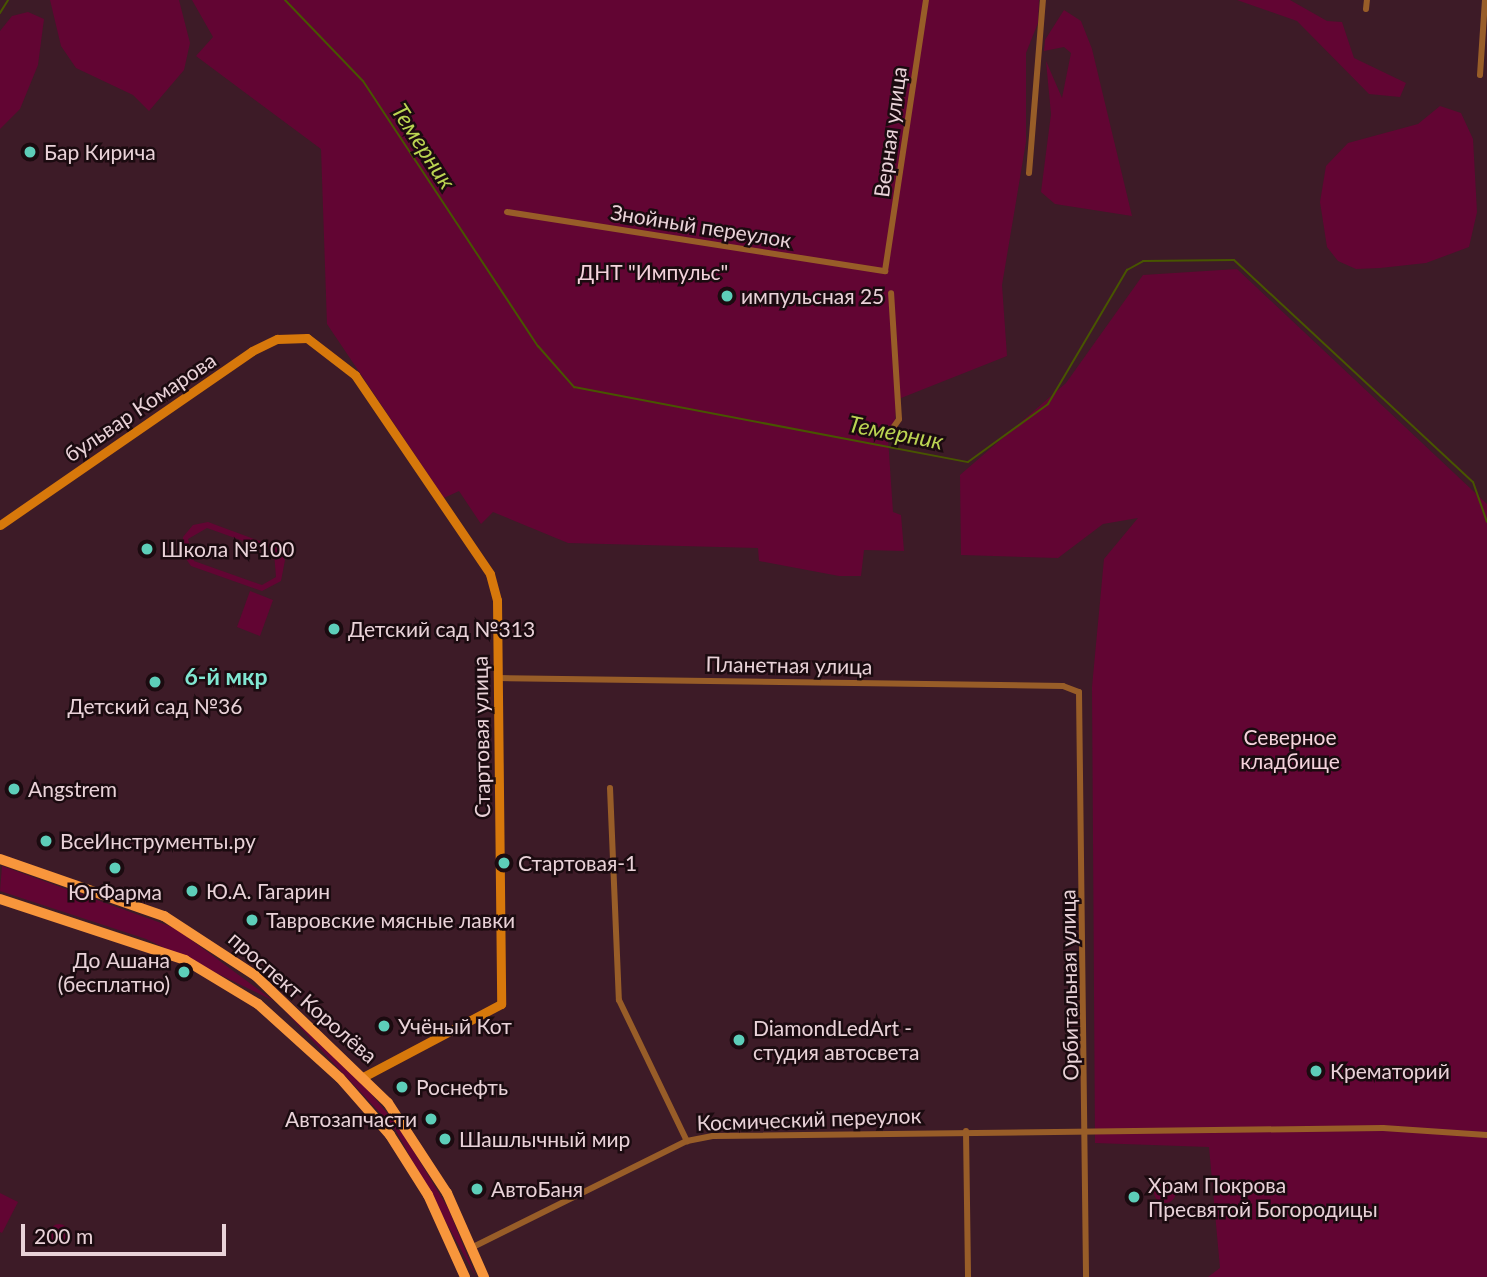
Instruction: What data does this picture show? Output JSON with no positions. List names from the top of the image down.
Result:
{
  "streets": {
    "main road": ["проспект Королёва"],
    "street": [
      "Верная улица",
      "Знойный переулок",
      "бульвар Комарова",
      "Планетная улица",
      "Стартовая улица",
      "Орбитальная улица",
      "Космический переулок"
    ]
  },
  "crossings": [
    ["Верная улица", "Знойный переулок"],
    ["бульвар Комарова", "Стартовая улица"],
    ["Планетная улица", "Стартовая улица"],
    ["Планетная улица", "Орбитальная улица"],
    ["Стартовая улица", "проспект Королёва"],
    ["Орбитальная улица", "Космический переулок"],
    ["проспект Королёва", "Космический переулок"]
  ],
  "districts": ["6-й мкр"],
  "water": ["Темерник"],
  "parks": ["ДНТ \"Импульс\"", "Северное кладбище"],
  "places": [
    "Бар Кирича",
    "импульсная 25",
    "Школа №100",
    "Детский сад №313",
    "Детский сад №36",
    "Angstrem",
    "ВсеИнструменты.ру",
    "Стартовая-1",
    "ЮгФарма",
    "Ю.А. Гагарин",
    "Тавровские мясные лавки",
    "До Ашана (бесплатно)",
    "Учёный Кот",
    "DiamondLedArt - студия автосвета",
    "Крематорий",
    "Роснефть",
    "Автозапчасти",
    "Шашлычный мир",
    "АвтоБаня",
    "Храм Покрова Пресвятой Богородицы"
  ],
  "scale_bar": "200 m"
}
